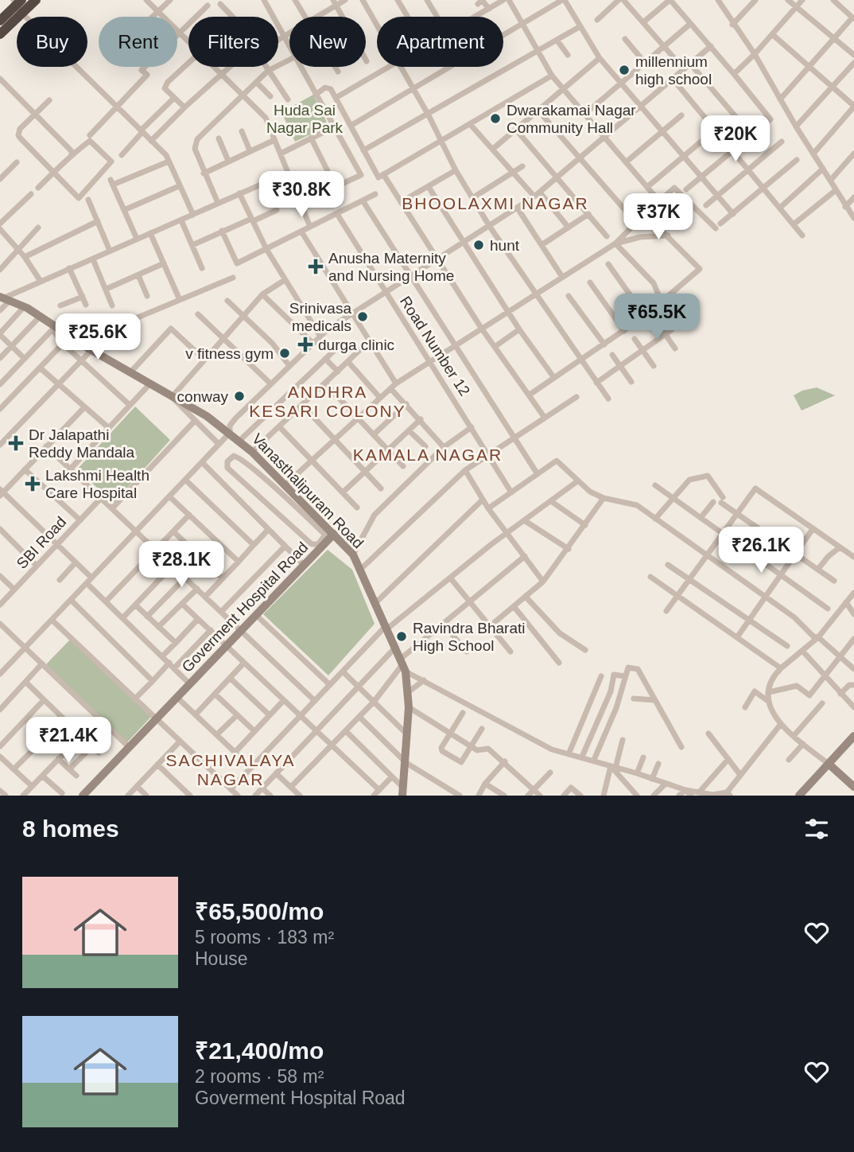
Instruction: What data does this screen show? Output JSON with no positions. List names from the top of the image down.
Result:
{
  "streets": {
    "street": [
      "Road Number 12",
      "Vanasthalipuram Road",
      "SBI Road",
      "Goverment Hospital Road"
    ]
  },
  "crossings": [
    ["Vanasthalipuram Road", "Goverment Hospital Road"]
  ],
  "districts": [
    "BHOOLAXMI NAGAR",
    "ANDHRA KESARI COLONY",
    "KAMALA NAGAR",
    "SACHIVALAYA NAGAR"
  ],
  "parks": ["Huda Sai Nagar Park"],
  "places": {
    "other": [
      "millennium high school",
      "Dwarakamai Nagar Community Hall",
      "hunt",
      "Srinivasa medicals",
      "v fitness gym",
      "conway",
      "Ravindra Bharati High School"
    ],
    "health": [
      "Anusha Maternity and Nursing Home",
      "durga clinic",
      "Dr Jalapathi Reddy Mandala",
      "Lakshmi Health Care Hospital"
    ]
  },
  "page": {
    "chip": [
      "Buy",
      "Rent",
      "Filters",
      "New",
      "Apartment"
    ],
    "price": [
      "₹20K",
      "₹30.8K",
      "₹37K",
      "₹65.5K",
      "₹25.6K",
      "₹26.1K",
      "₹28.1K",
      "₹21.4K"
    ],
    "heading": "8 homes",
    "list": [
      {
        "name": "₹65,500/mo",
        "note": "5 rooms · 183 m² · House"
      },
      {
        "name": "₹21,400/mo",
        "note": "2 rooms · 58 m² · Goverment Hospital Road"
      }
    ]
  }
}
